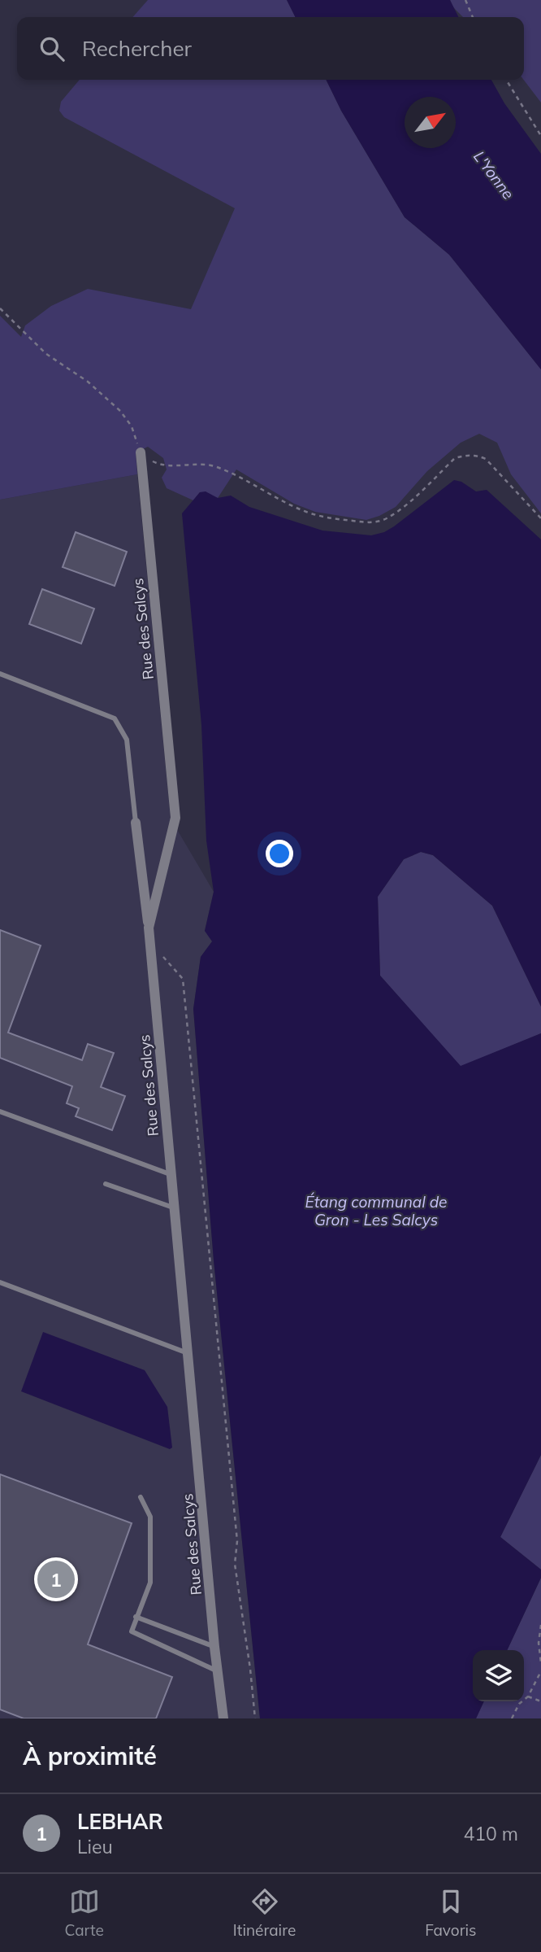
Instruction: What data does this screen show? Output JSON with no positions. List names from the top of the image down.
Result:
{
  "streets": {
    "street": ["Rue des Salcys"]
  },
  "water": ["L'Yonne", "Étang communal de Gron - Les Salcys"],
  "north": "top right",
  "page": {
    "search": "Rechercher",
    "pins": "1",
    "heading": "À proximité",
    "list": [
      {
        "mark": "1",
        "name": "LEBHAR",
        "note": "Lieu",
        "value": "410 m"
      }
    ],
    "nav": ["Carte", "Itinéraire", "Favoris"]
  }
}
